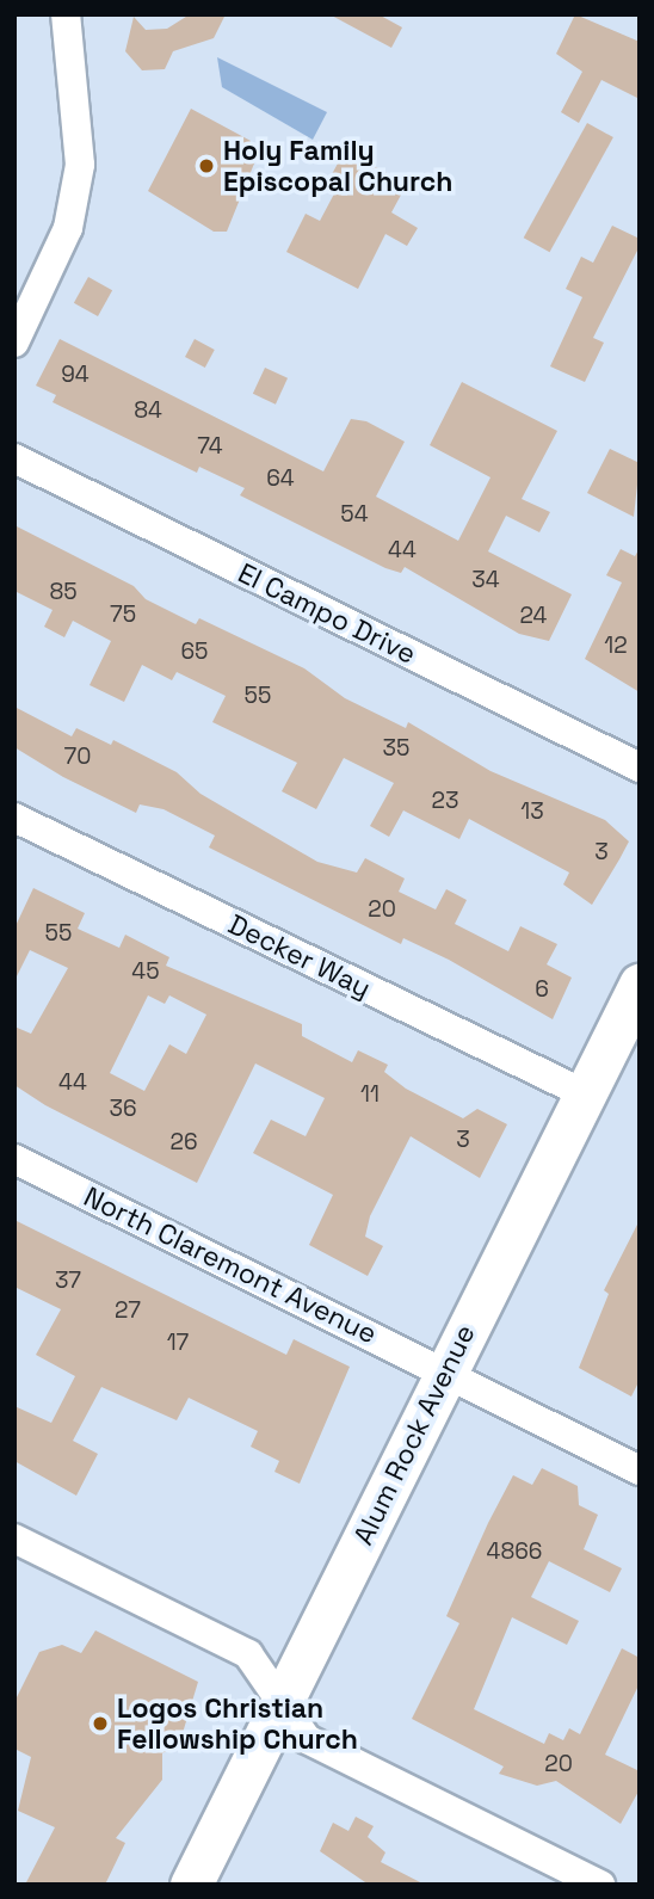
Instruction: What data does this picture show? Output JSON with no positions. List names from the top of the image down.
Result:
{
  "streets": {
    "main road": ["Alum Rock Avenue"],
    "street": ["El Campo Drive", "Decker Way", "North Claremont Avenue"]
  },
  "crossings": [
    ["Decker Way", "Alum Rock Avenue"],
    ["North Claremont Avenue", "Alum Rock Avenue"]
  ],
  "places": ["Holy Family Episcopal Church", "Logos Christian Fellowship Church"],
  "house_numbers": [
    "94",
    "84",
    "74",
    "64",
    "54",
    "44",
    "34",
    "85",
    "75",
    "24",
    "12",
    "65",
    "55",
    "35",
    "70",
    "23",
    "13",
    "3",
    "20",
    "55",
    "45",
    "6",
    "44",
    "11",
    "36",
    "3",
    "26",
    "37",
    "27",
    "17",
    "4866",
    "20"
  ]
}
